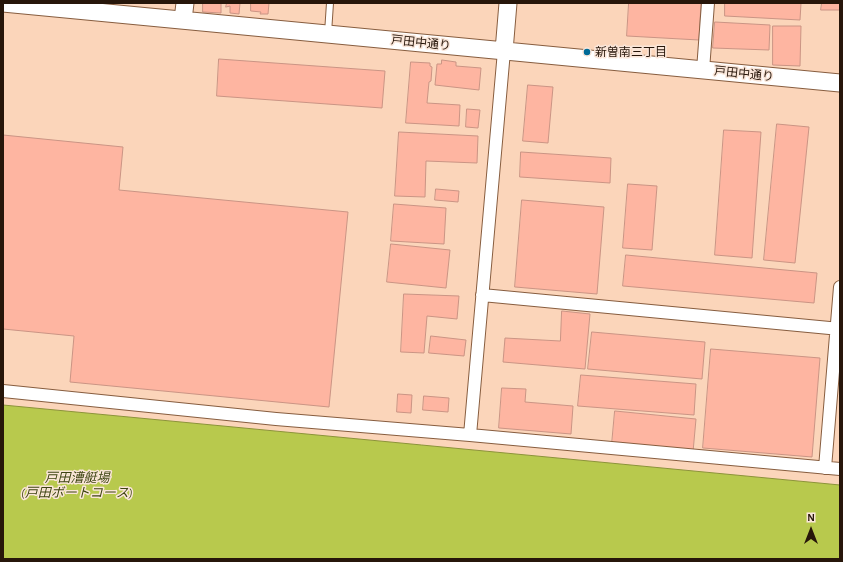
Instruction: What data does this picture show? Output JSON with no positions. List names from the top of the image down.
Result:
{
  "streets": {
    "street": ["戸田中通り"]
  },
  "water": ["戸田漕艇場 (戸田ボートコース)"],
  "places": ["新曽南三丁目"],
  "north": "top"
}
